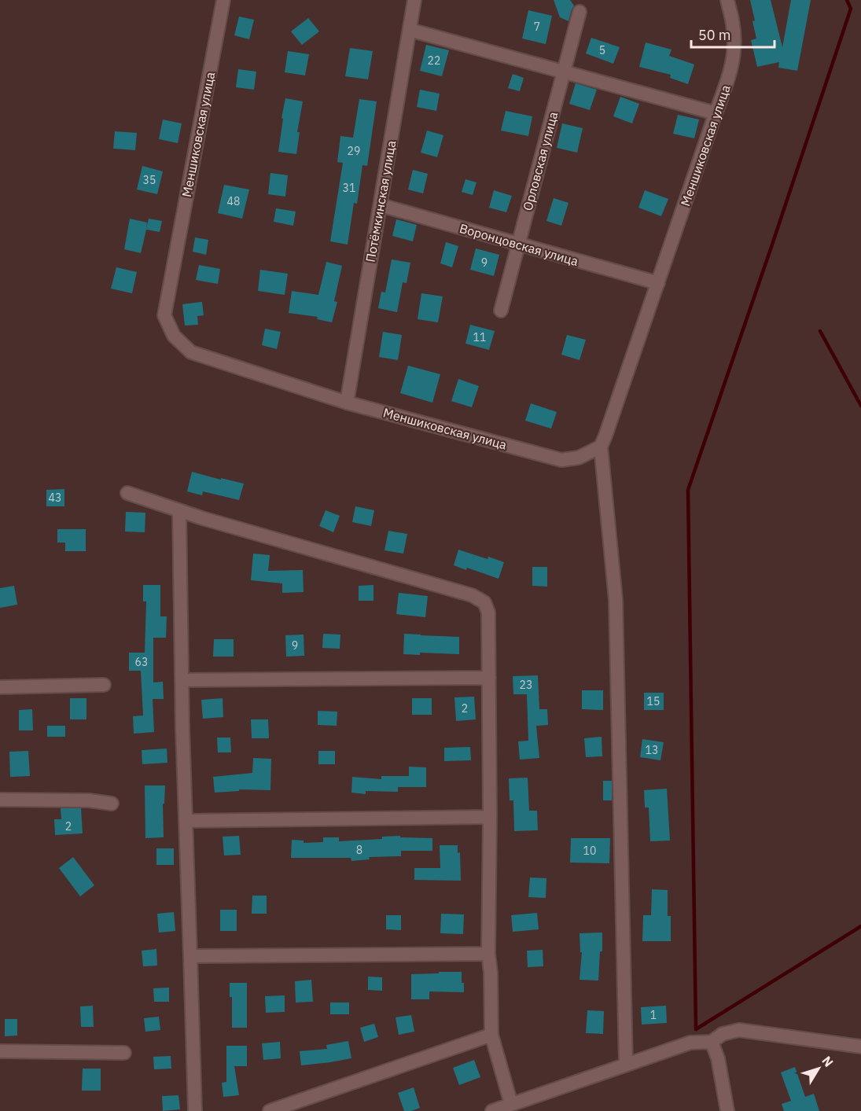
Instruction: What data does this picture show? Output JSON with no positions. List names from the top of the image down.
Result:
{
  "streets": {
    "street": [
      "Меншиковская улица",
      "Орловская улица",
      "Потёмкинская улица",
      "Воронцовская улица"
    ]
  },
  "crossings": [
    ["Меншиковская улица", "Потёмкинская улица"],
    ["Меншиковская улица", "Воронцовская улица"],
    ["Орловская улица", "Воронцовская улица"],
    ["Потёмкинская улица", "Воронцовская улица"]
  ],
  "house_numbers": [
    "7",
    "5",
    "22",
    "29",
    "35",
    "31",
    "48",
    "9",
    "11",
    "43",
    "9",
    "63",
    "23",
    "15",
    "2",
    "13",
    "2",
    "8",
    "10",
    "1"
  ],
  "scale_bar": "50 m",
  "north": "top right"
}
